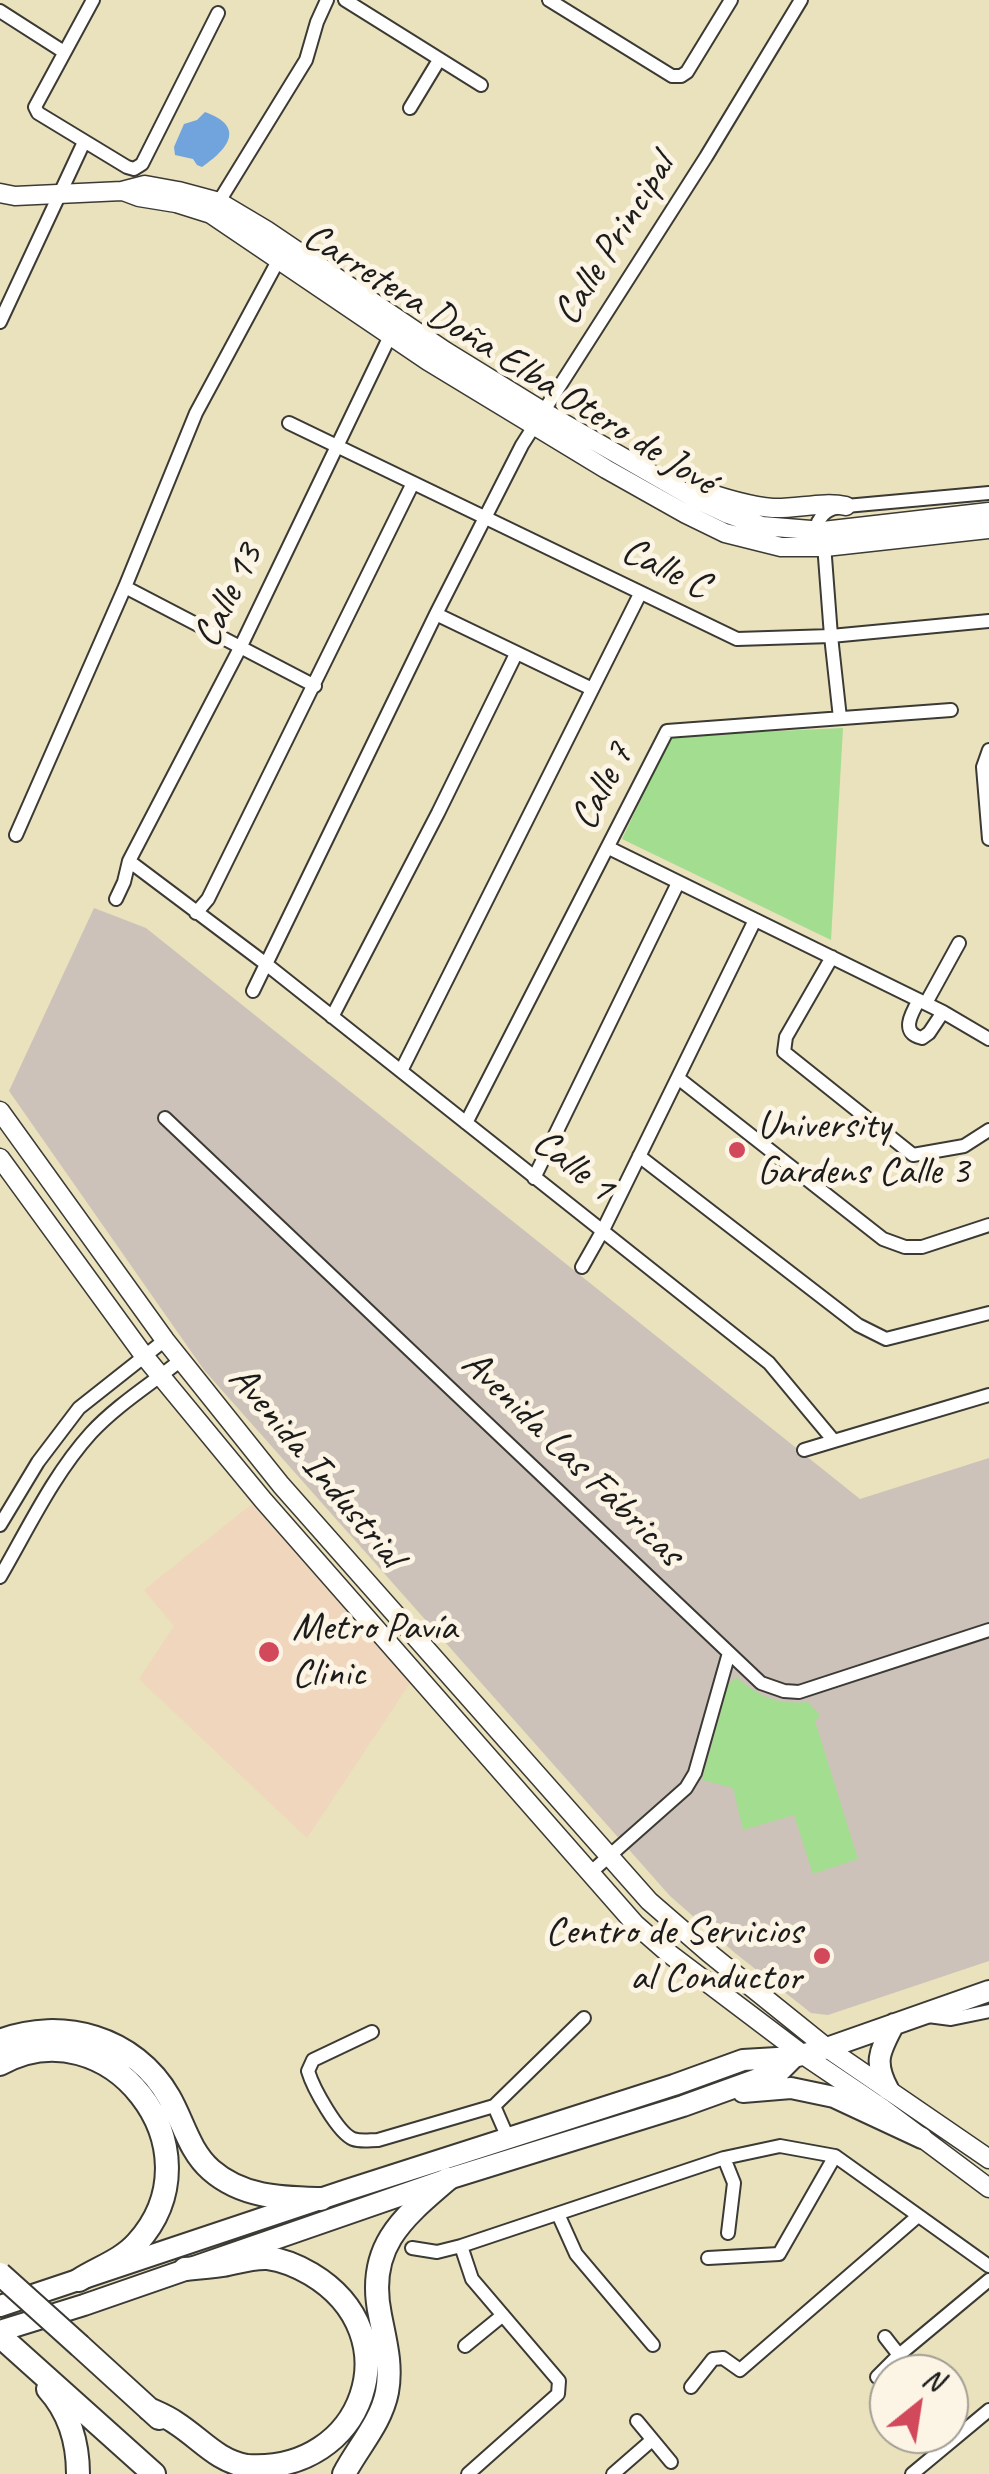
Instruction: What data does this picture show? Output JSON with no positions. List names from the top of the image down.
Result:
{
  "streets": {
    "street": [
      "Calle Principal",
      "Carretera Doña Elba Otero de Jové",
      "Calle C",
      "Calle 13",
      "Calle 7",
      "Calle 1",
      "Avenida Las Fábricas",
      "Avenida Industrial"
    ]
  },
  "crossings": [
    ["Calle Principal", "Carretera Doña Elba Otero de Jové"],
    ["Calle Principal", "Calle C"],
    ["Calle Principal", "Calle 1"],
    ["Carretera Doña Elba Otero de Jové", "Calle 13"],
    ["Calle C", "Calle 13"],
    ["Calle 13", "Calle 1"],
    ["Calle 7", "Calle 1"]
  ],
  "places": ["University Gardens Calle 3", "Metro Pavía Clinic", "Centro de Servicios al Conductor"],
  "north": "top right"
}
